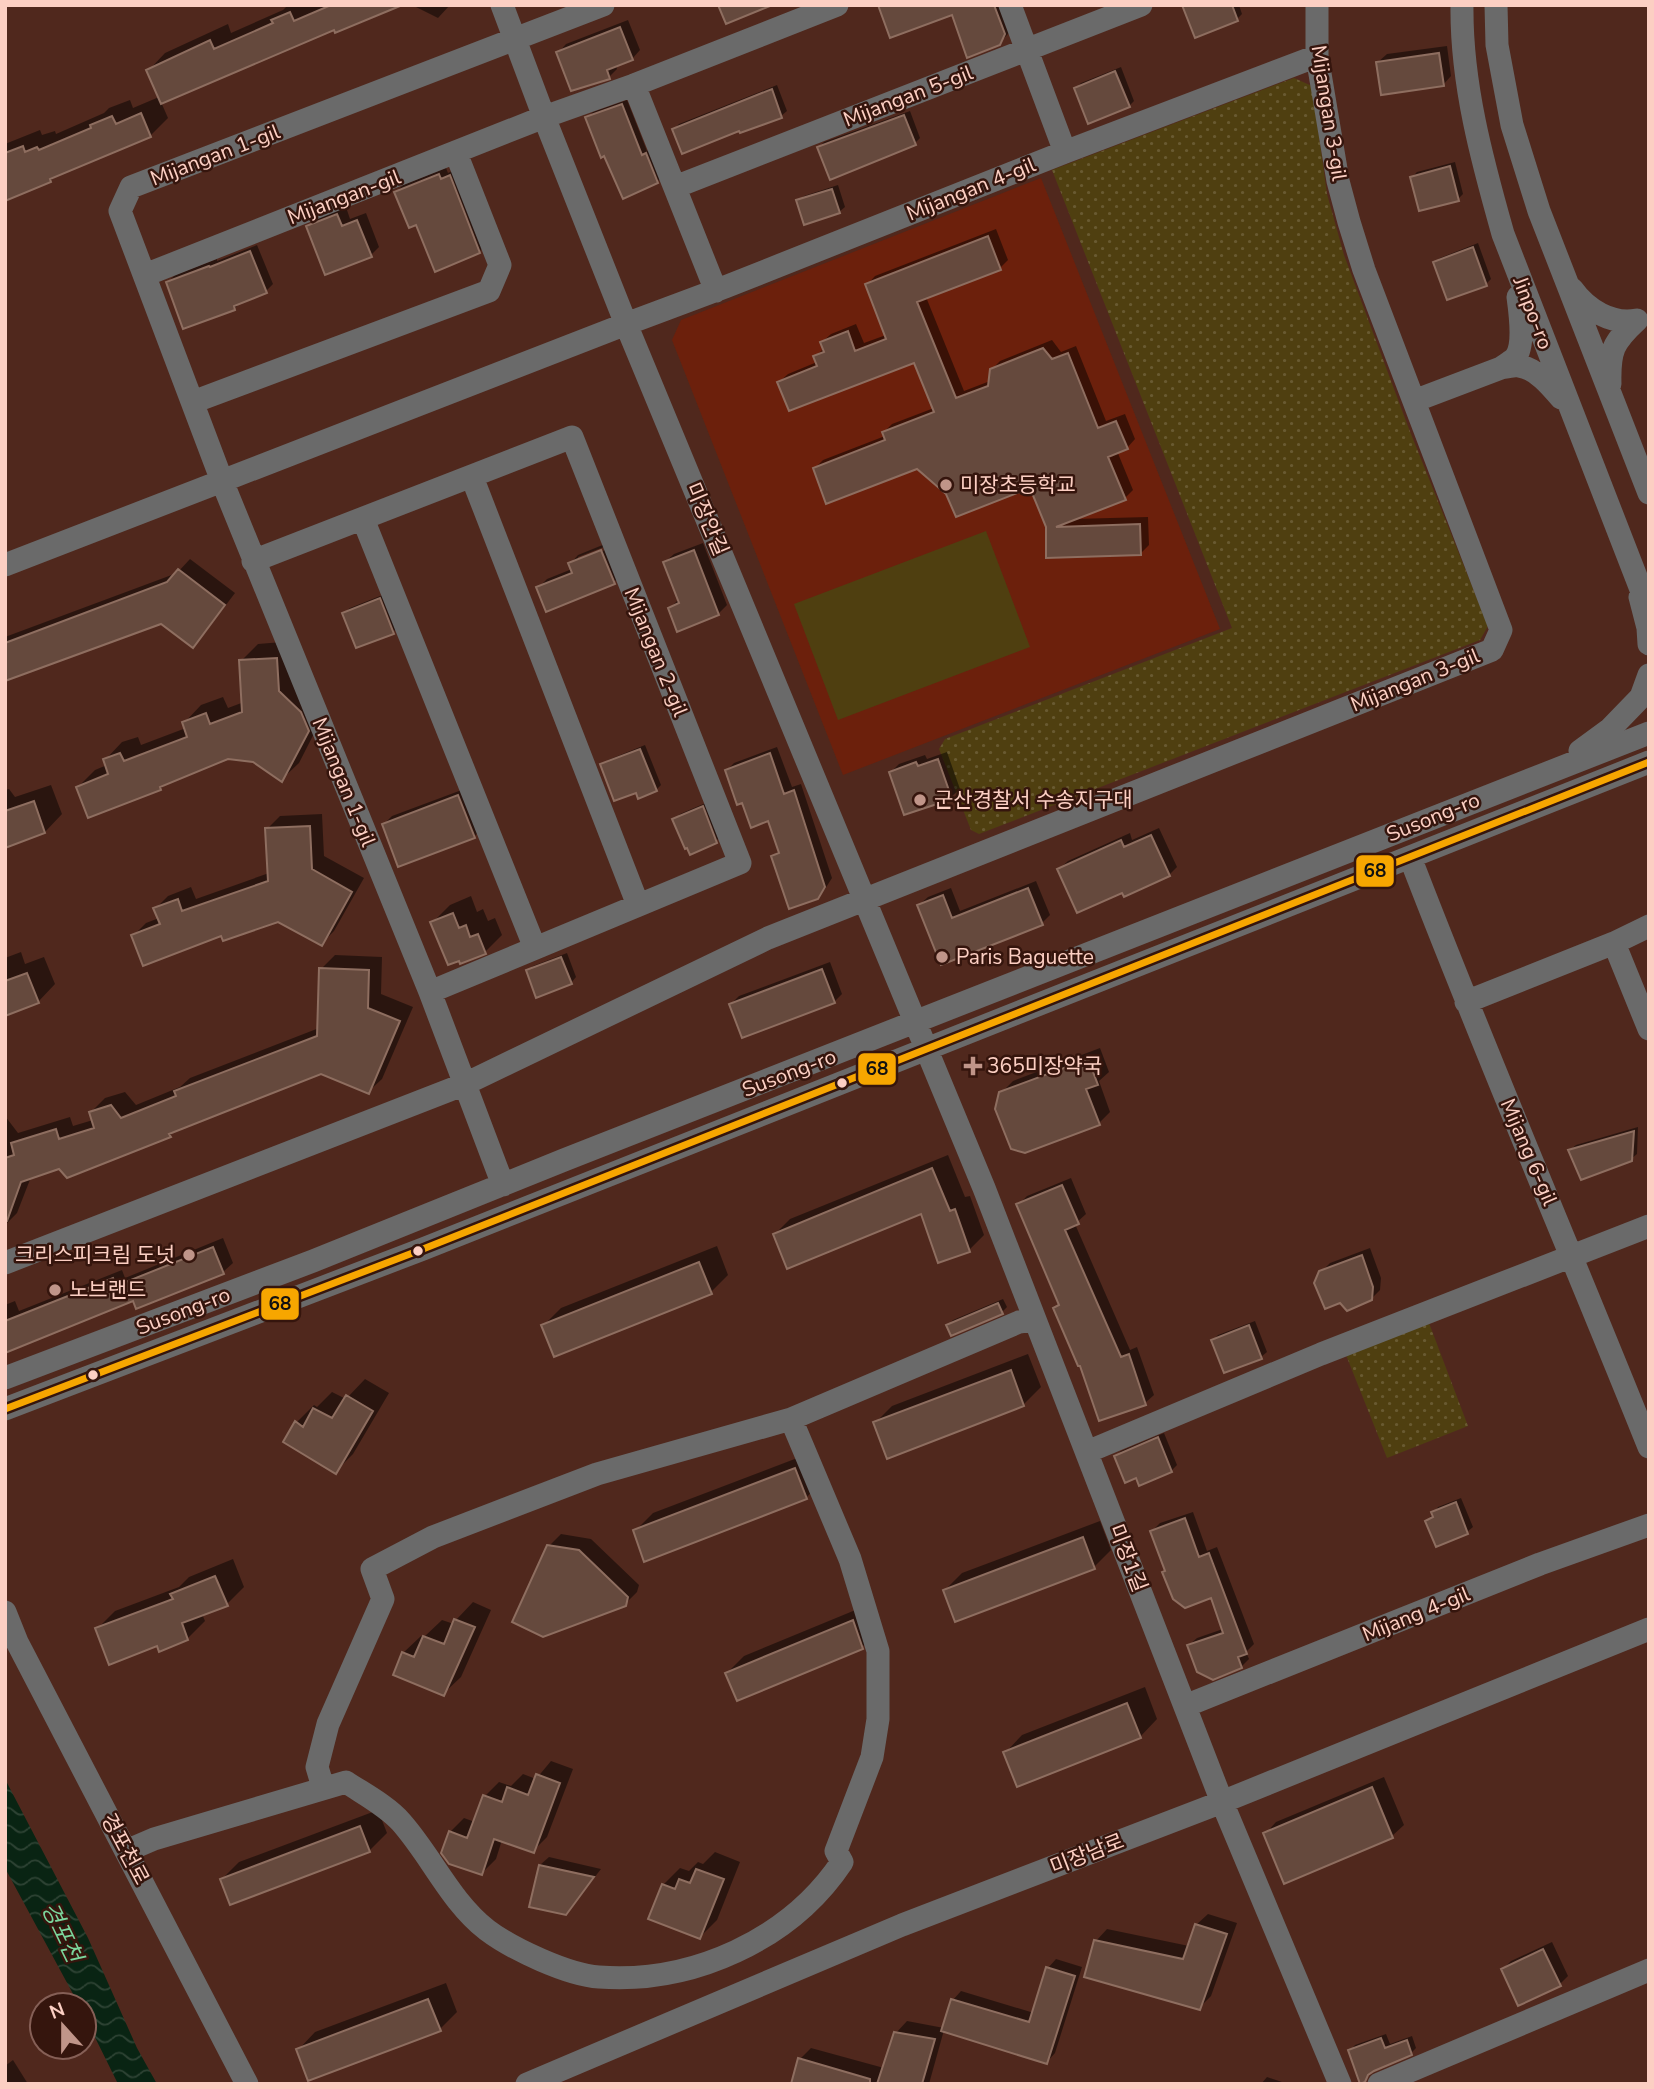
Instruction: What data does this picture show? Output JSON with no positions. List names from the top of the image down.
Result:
{
  "streets": {
    "street": [
      "Mijangan 5-gil",
      "Mijangan 3-gil",
      "Mijangan 1-gil",
      "Mijangan 4-gil",
      "Mijangan-gil",
      "Jinpo-ro",
      "미장안길",
      "Mijangan 2-gil",
      "Susong-ro",
      "Mijang 6-gil",
      "미장1길",
      "Mijang 4-gil",
      "경포천로",
      "미장남로"
    ]
  },
  "crossings": [
    ["Mijangan 3-gil", "Mijangan 4-gil"],
    ["Mijangan 3-gil", "미장안길"],
    ["Mijangan 1-gil", "Mijangan-gil"],
    ["Mijangan 1-gil", "미장안길"],
    ["Mijangan 1-gil", "Mijangan 2-gil"],
    ["Mijangan 1-gil", "Susong-ro"],
    ["Mijangan 4-gil", "미장안길"],
    ["Mijangan-gil", "미장안길"],
    ["미장안길", "Susong-ro"],
    ["미장안길", "미장1길"],
    ["Susong-ro", "Mijang 6-gil"],
    ["Susong-ro", "미장1길"],
    ["미장1길", "Mijang 4-gil"],
    ["미장1길", "미장남로"]
  ],
  "water": ["경포천"],
  "places": {
    "other": [
      "미장초등학교",
      "군산경찰서 수송지구대",
      "Paris Baguette",
      "크리스피크림 도넛",
      "노브랜드"
    ],
    "health": ["365미장약국"]
  },
  "lines": ["transit line 68"],
  "north": "top"
}
